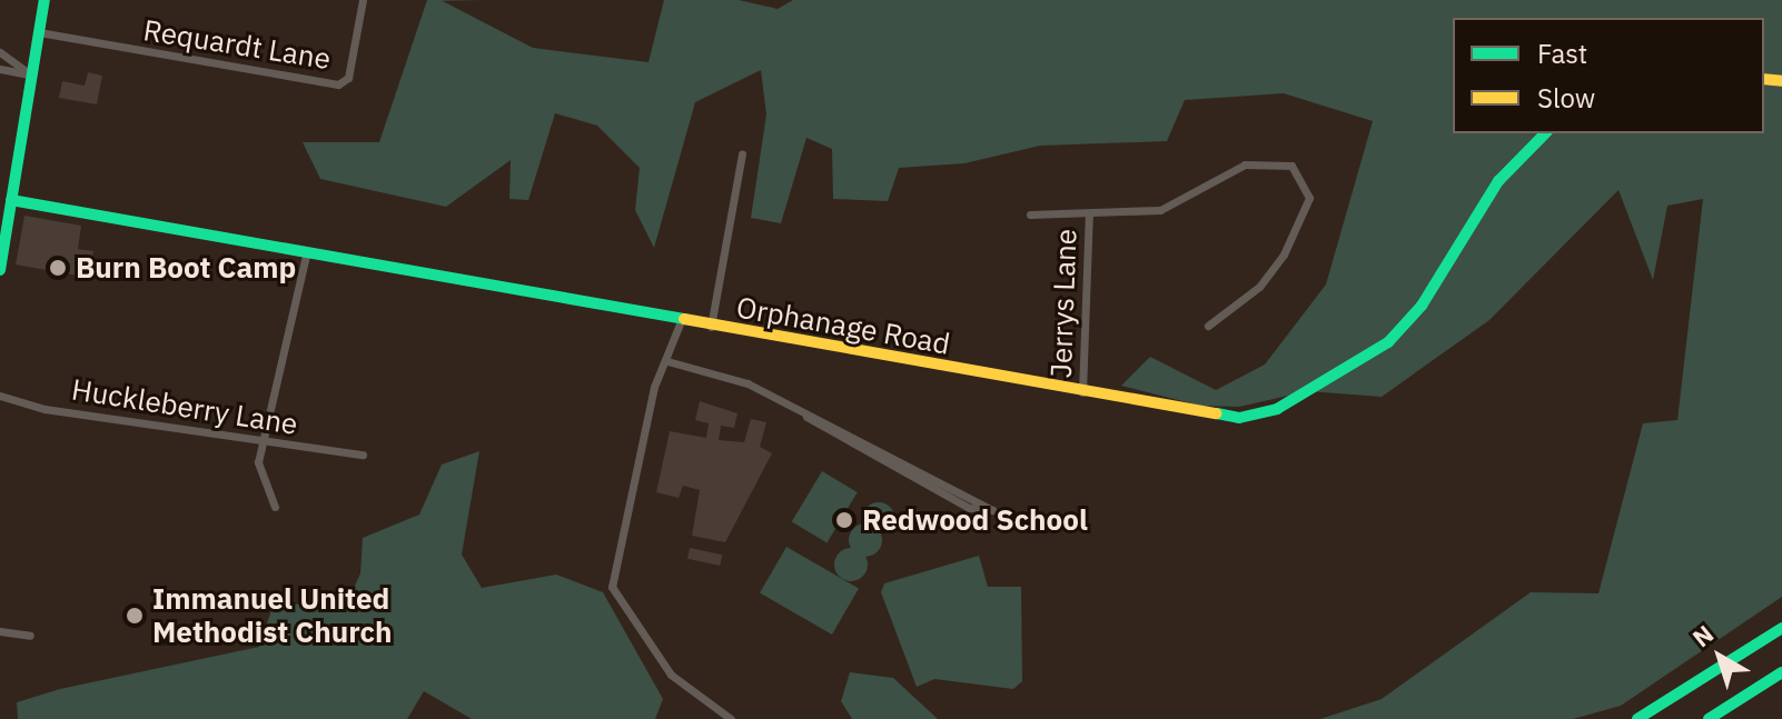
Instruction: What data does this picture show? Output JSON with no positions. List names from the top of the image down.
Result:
{
  "streets": {
    "main road": ["Orphanage Road"],
    "street": ["Requardt Lane", "Jerrys Lane", "Huckleberry Lane"]
  },
  "crossings": [
    ["Jerrys Lane", "Orphanage Road"]
  ],
  "places": ["Burn Boot Camp", "Redwood School", "Immanuel United Methodist Church"],
  "legend": ["Fast", "Slow"],
  "north": "top left"
}
